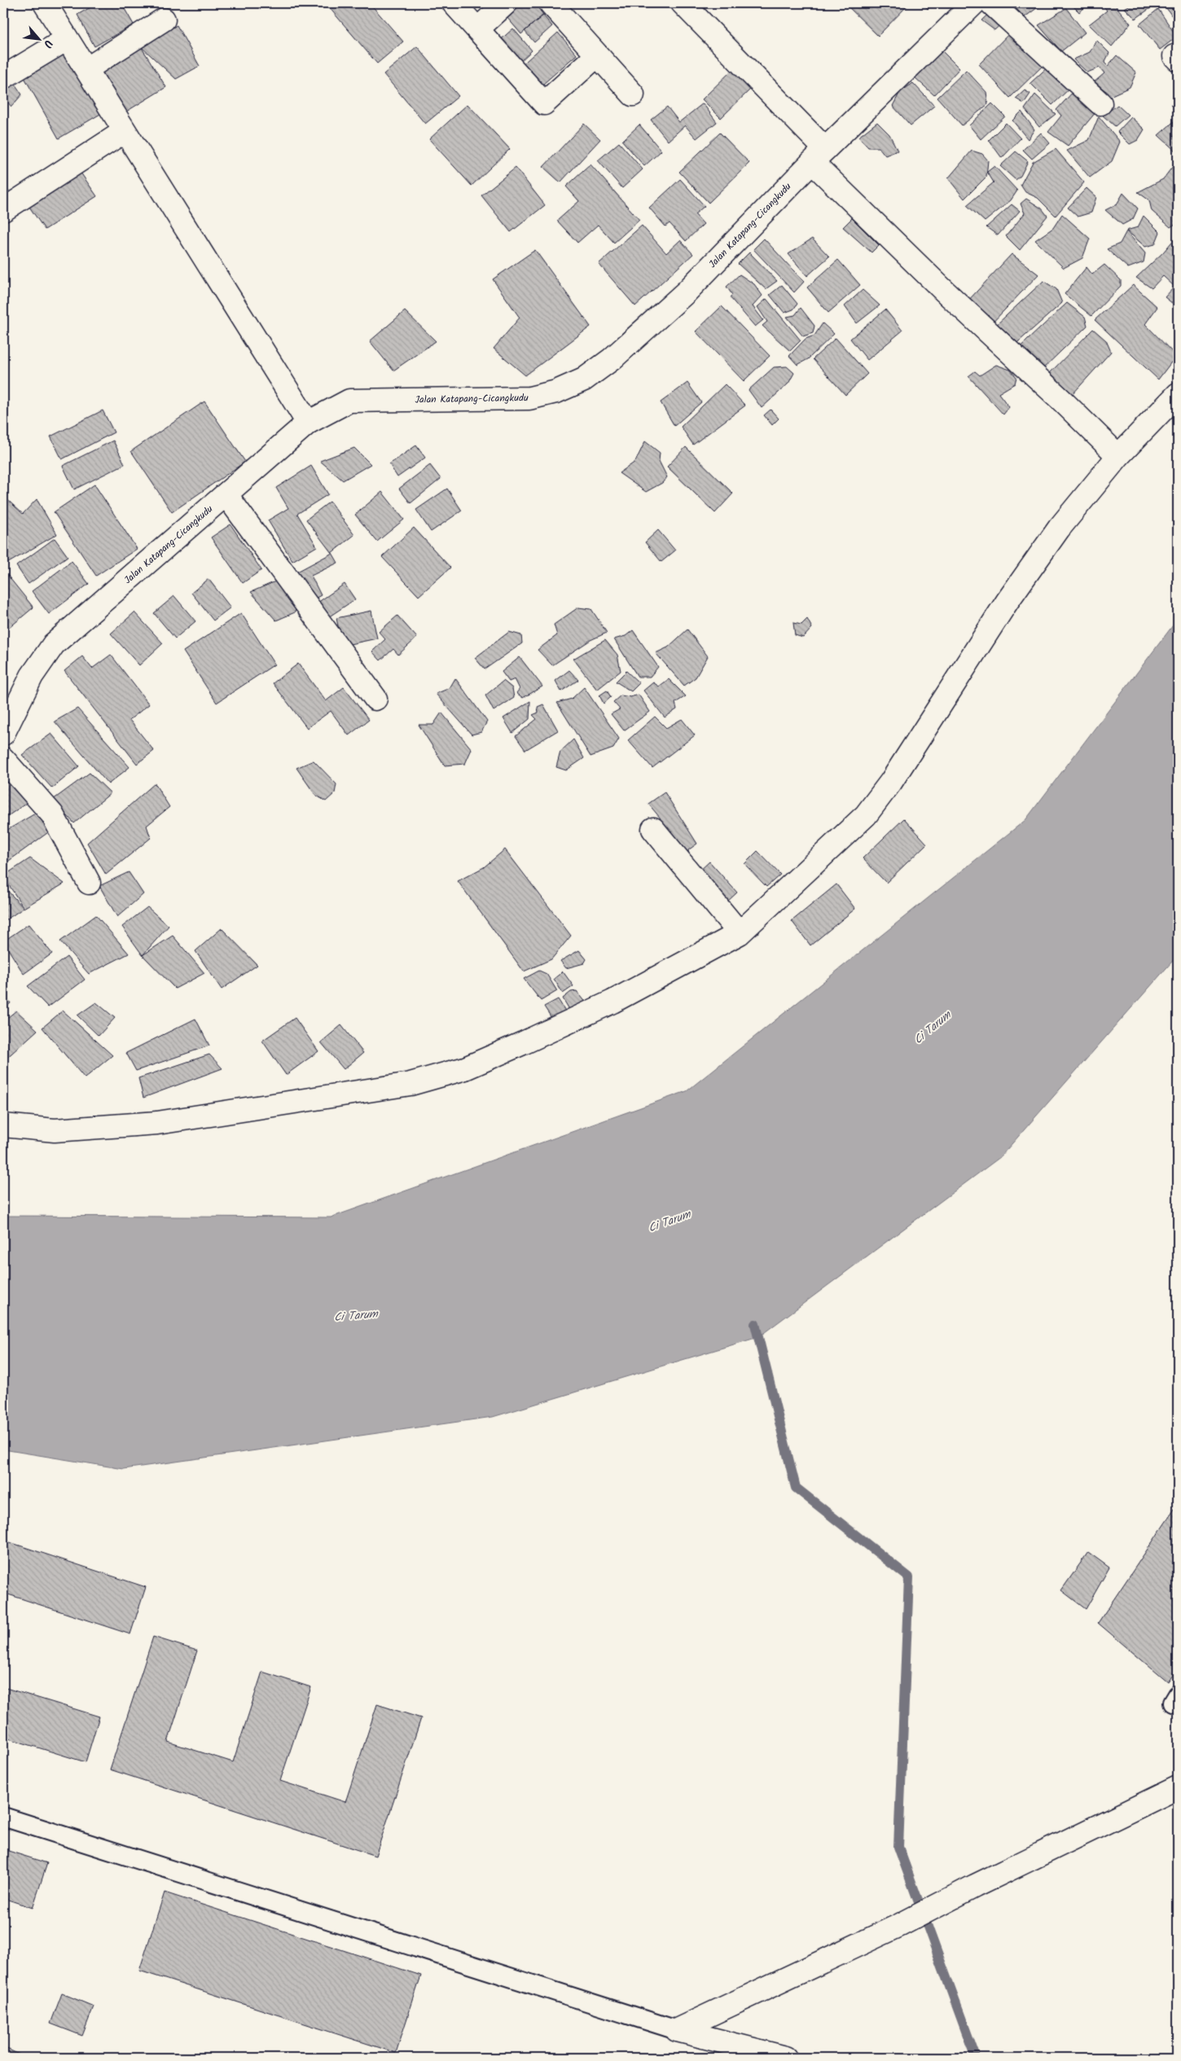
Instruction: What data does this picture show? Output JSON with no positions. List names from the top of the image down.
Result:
{
  "streets": {
    "street": ["Jalan Katapang-Cicangkudu"]
  },
  "water": ["Ci Tarum"],
  "north": "bottom right"
}
